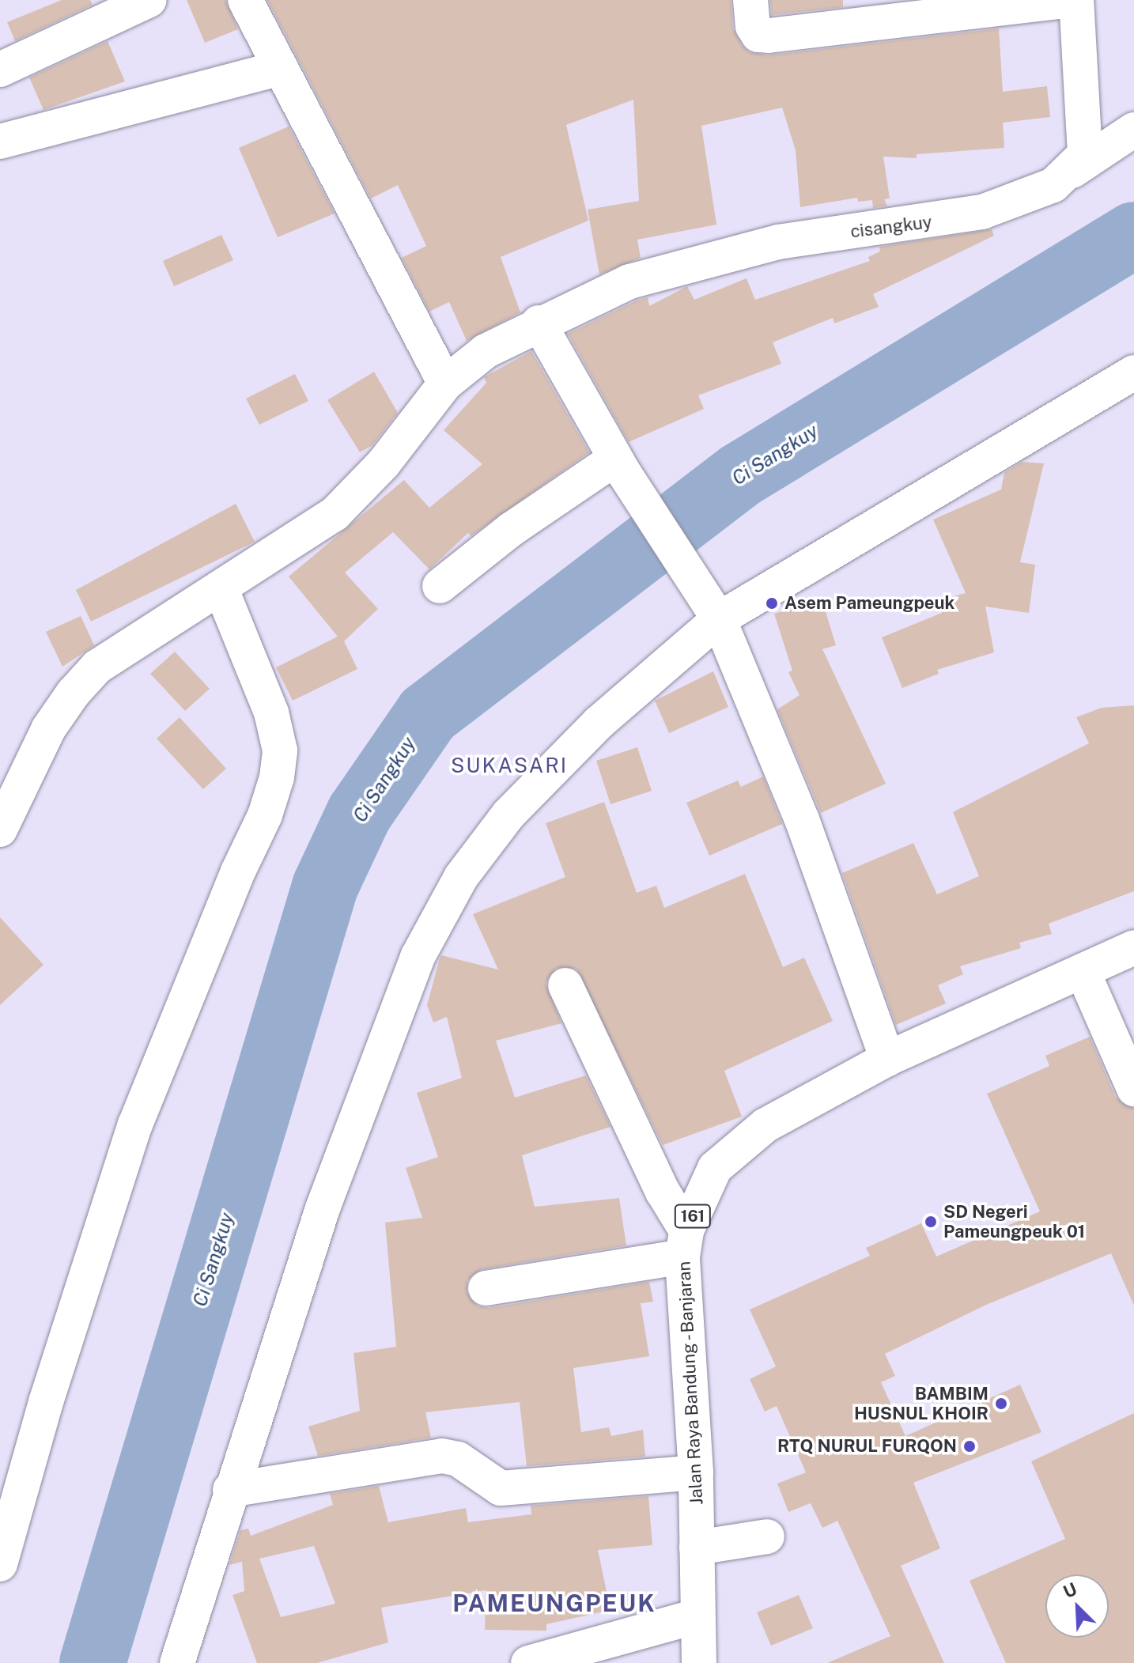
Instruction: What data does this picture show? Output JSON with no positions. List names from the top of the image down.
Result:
{
  "streets": {
    "street": ["cisangkuy", "161", "Jalan Raya Bandung - Banjaran"]
  },
  "districts": ["SUKASARI", "PAMEUNGPEUK"],
  "water": ["Ci Sangkuy"],
  "places": [
    "Asem Pameungpeuk",
    "SD Negeri Pameungpeuk 01",
    "BAMBIM HUSNUL KHOIR",
    "RTQ NURUL FURQON"
  ],
  "north": "top left"
}
